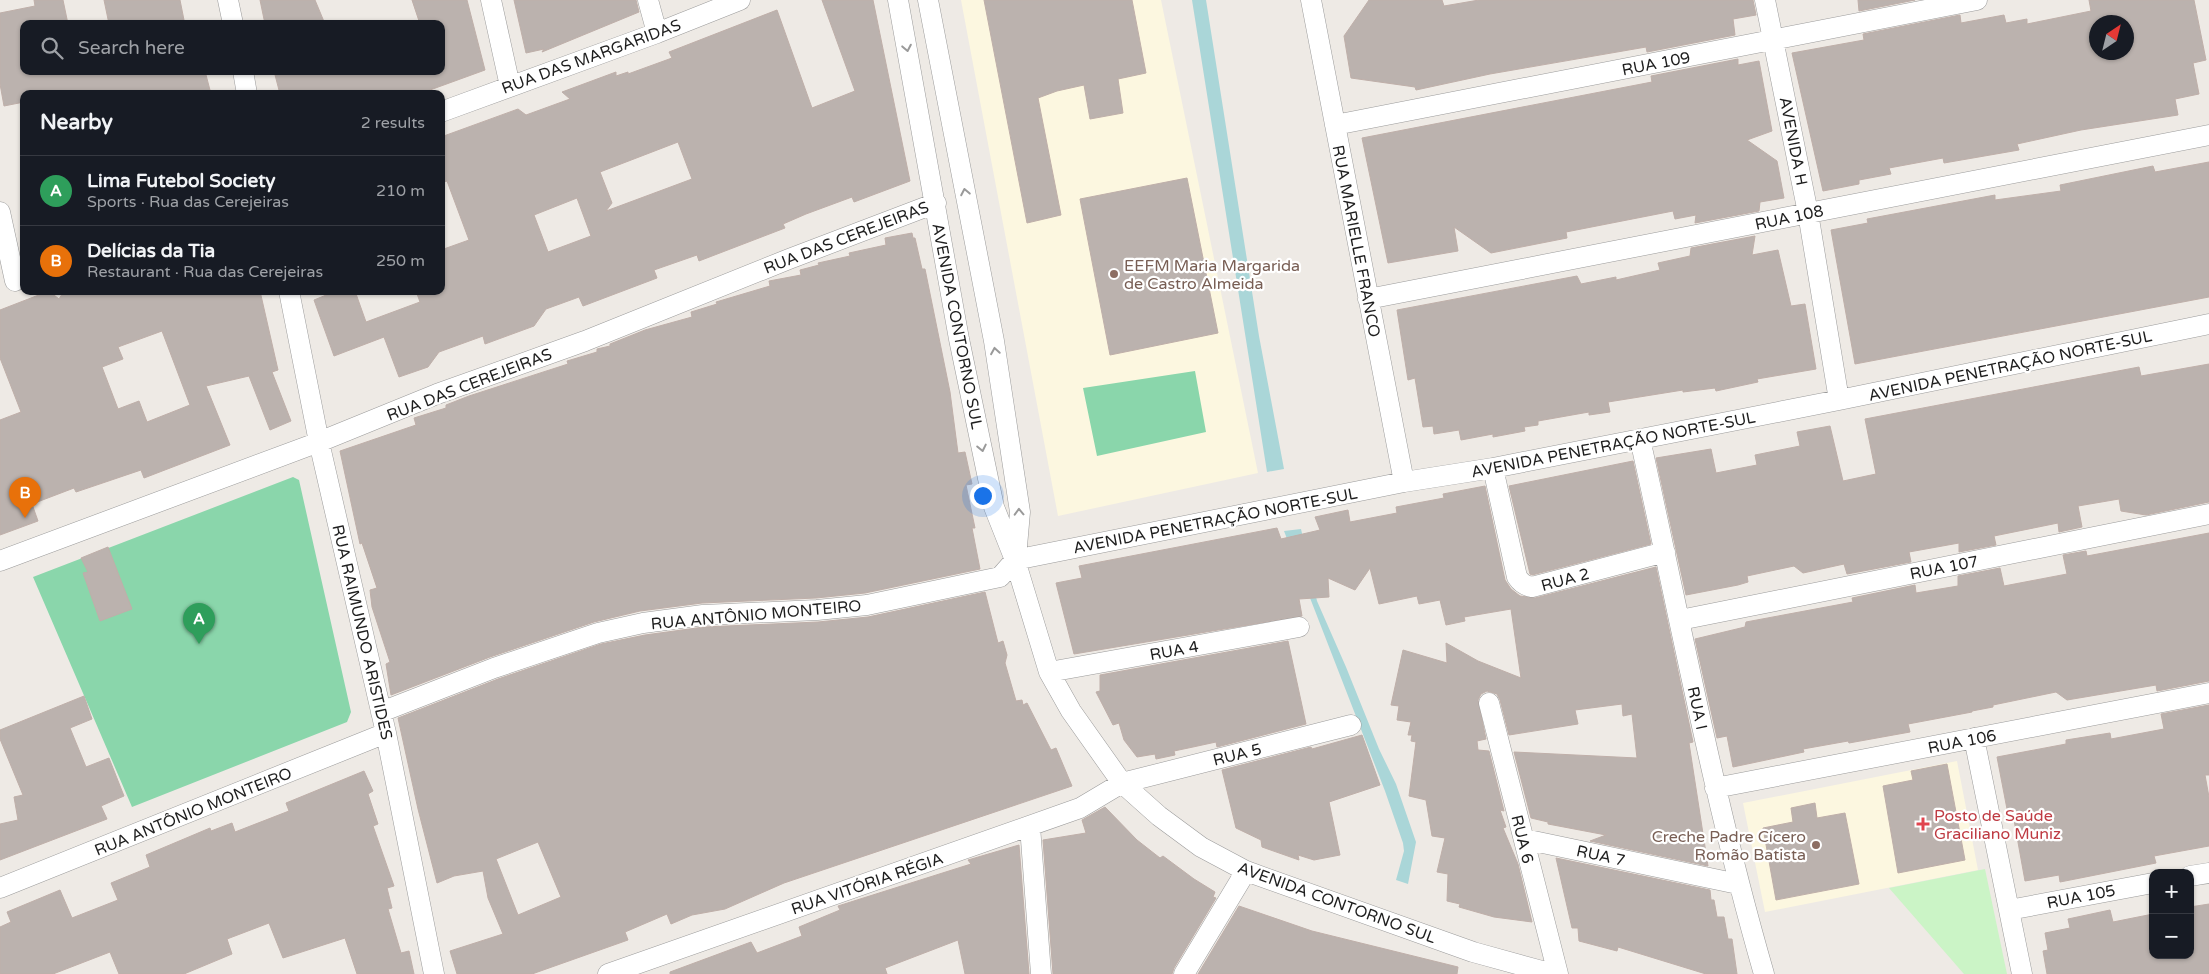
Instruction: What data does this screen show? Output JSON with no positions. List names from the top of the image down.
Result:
{
  "streets": {
    "street": [
      "RUA DAS MARGARIDAS",
      "RUA 109",
      "AVENIDA H",
      "RUA 108",
      "RUA DAS CEREJEIRAS",
      "RUA MARIELLE FRANCO",
      "AVENIDA CONTORNO SUL",
      "AVENIDA PENETRAÇÃO NORTE-SUL",
      "RUA 107",
      "RUA 2",
      "RUA ANTÔNIO MONTEIRO",
      "RUA RAIMUNDO ARISTIDES",
      "RUA 4",
      "RUA I",
      "RUA 106",
      "RUA 5",
      "RUA 6",
      "RUA 7",
      "RUA VITÓRIA RÉGIA",
      "RUA 105"
    ]
  },
  "crossings": [
    ["RUA 109", "AVENIDA H"],
    ["RUA 109", "RUA MARIELLE FRANCO"],
    ["AVENIDA H", "RUA 108"],
    ["AVENIDA H", "AVENIDA PENETRAÇÃO NORTE-SUL"],
    ["RUA 108", "RUA MARIELLE FRANCO"],
    ["RUA DAS CEREJEIRAS", "AVENIDA CONTORNO SUL"],
    ["RUA DAS CEREJEIRAS", "RUA RAIMUNDO ARISTIDES"],
    ["RUA MARIELLE FRANCO", "AVENIDA PENETRAÇÃO NORTE-SUL"],
    ["AVENIDA CONTORNO SUL", "AVENIDA PENETRAÇÃO NORTE-SUL"],
    ["AVENIDA CONTORNO SUL", "RUA ANTÔNIO MONTEIRO"],
    ["AVENIDA CONTORNO SUL", "RUA 4"],
    ["AVENIDA CONTORNO SUL", "RUA 5"],
    ["AVENIDA CONTORNO SUL", "RUA VITÓRIA RÉGIA"],
    ["AVENIDA PENETRAÇÃO NORTE-SUL", "RUA 2"],
    ["AVENIDA PENETRAÇÃO NORTE-SUL", "RUA ANTÔNIO MONTEIRO"],
    ["AVENIDA PENETRAÇÃO NORTE-SUL", "RUA I"],
    ["RUA 107", "RUA I"],
    ["RUA 2", "RUA I"],
    ["RUA ANTÔNIO MONTEIRO", "RUA RAIMUNDO ARISTIDES"],
    ["RUA I", "RUA 106"],
    ["RUA I", "RUA 7"],
    ["RUA 5", "RUA VITÓRIA RÉGIA"],
    ["RUA 6", "RUA 7"]
  ],
  "places": {
    "other": ["EEFM Maria Margarida de Castro Almeida", "Creche Padre Cícero Romão Batista"],
    "health": ["Posto de Saúde Graciliano Muniz"]
  },
  "north": "top right",
  "page": {
    "search": "Search here",
    "heading": ["Nearby", "2 results"],
    "list": [
      {
        "mark": "A",
        "name": "Lima Futebol Society",
        "note": "Sports · Rua das Cerejeiras",
        "value": "210 m"
      },
      {
        "mark": "B",
        "name": "Delícias da Tia",
        "note": "Restaurant · Rua das Cerejeiras",
        "value": "250 m"
      }
    ],
    "pins": ["B", "A"],
    "map_buttons": ["+", "−"]
  }
}
